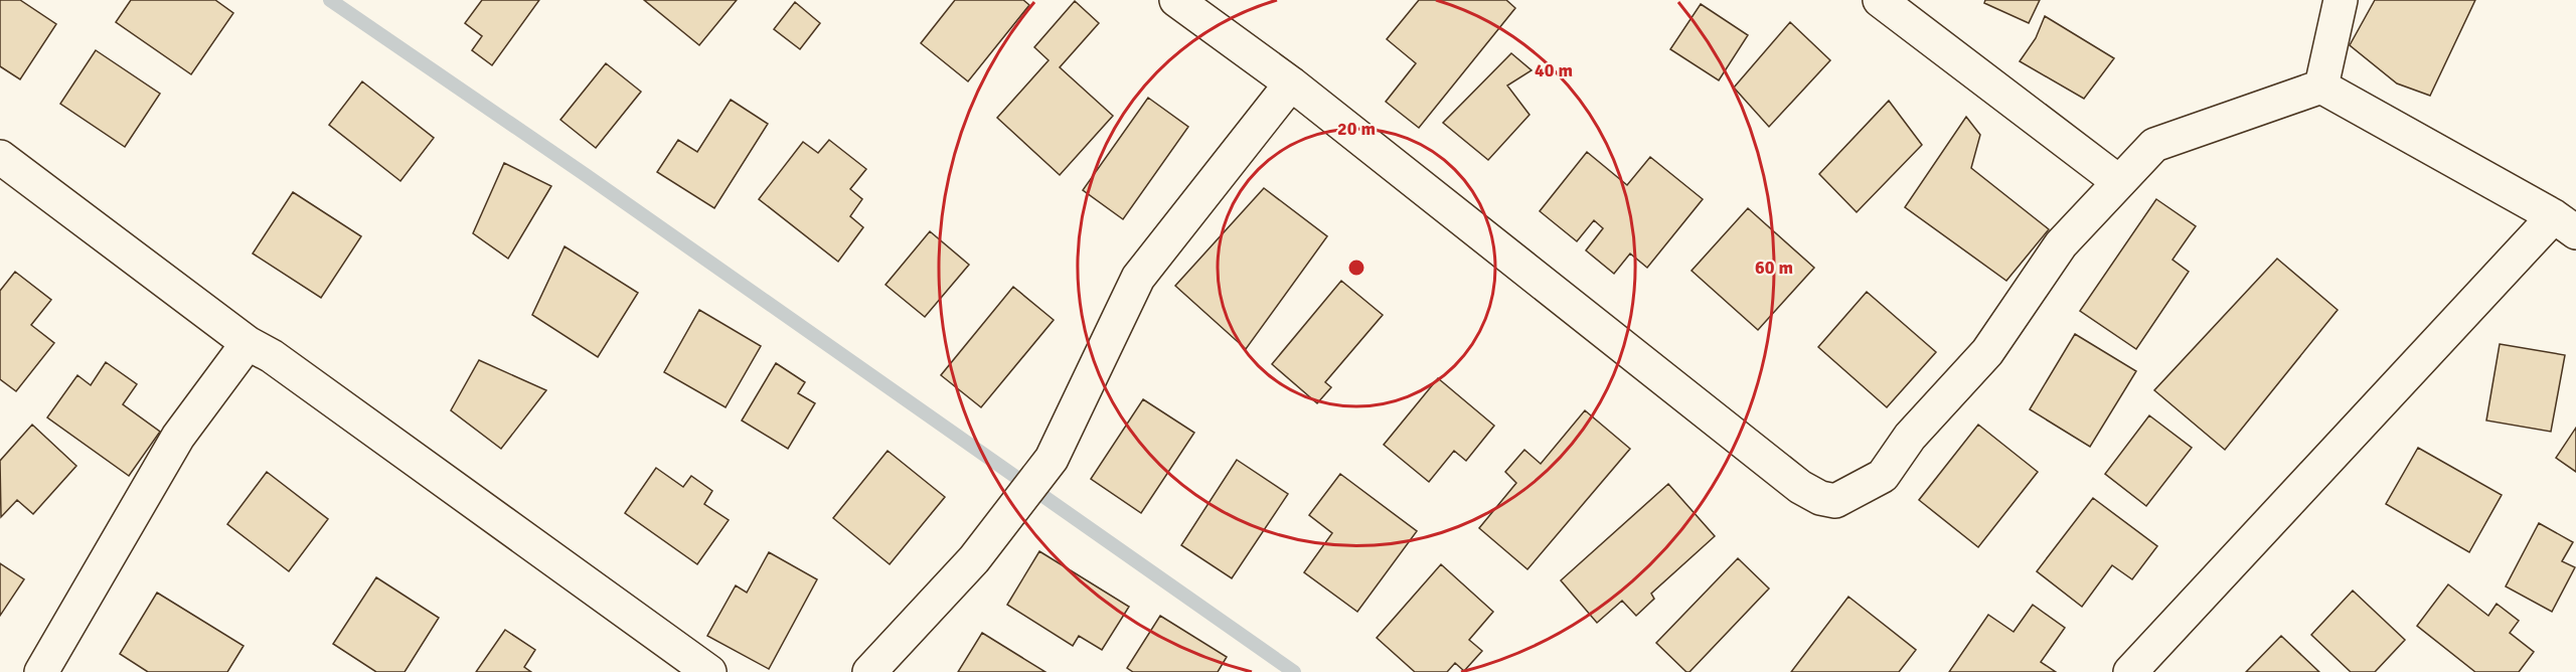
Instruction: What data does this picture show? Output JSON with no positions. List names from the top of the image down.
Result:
{
  "rings": ["40 m", "20 m", "60 m"]
}
